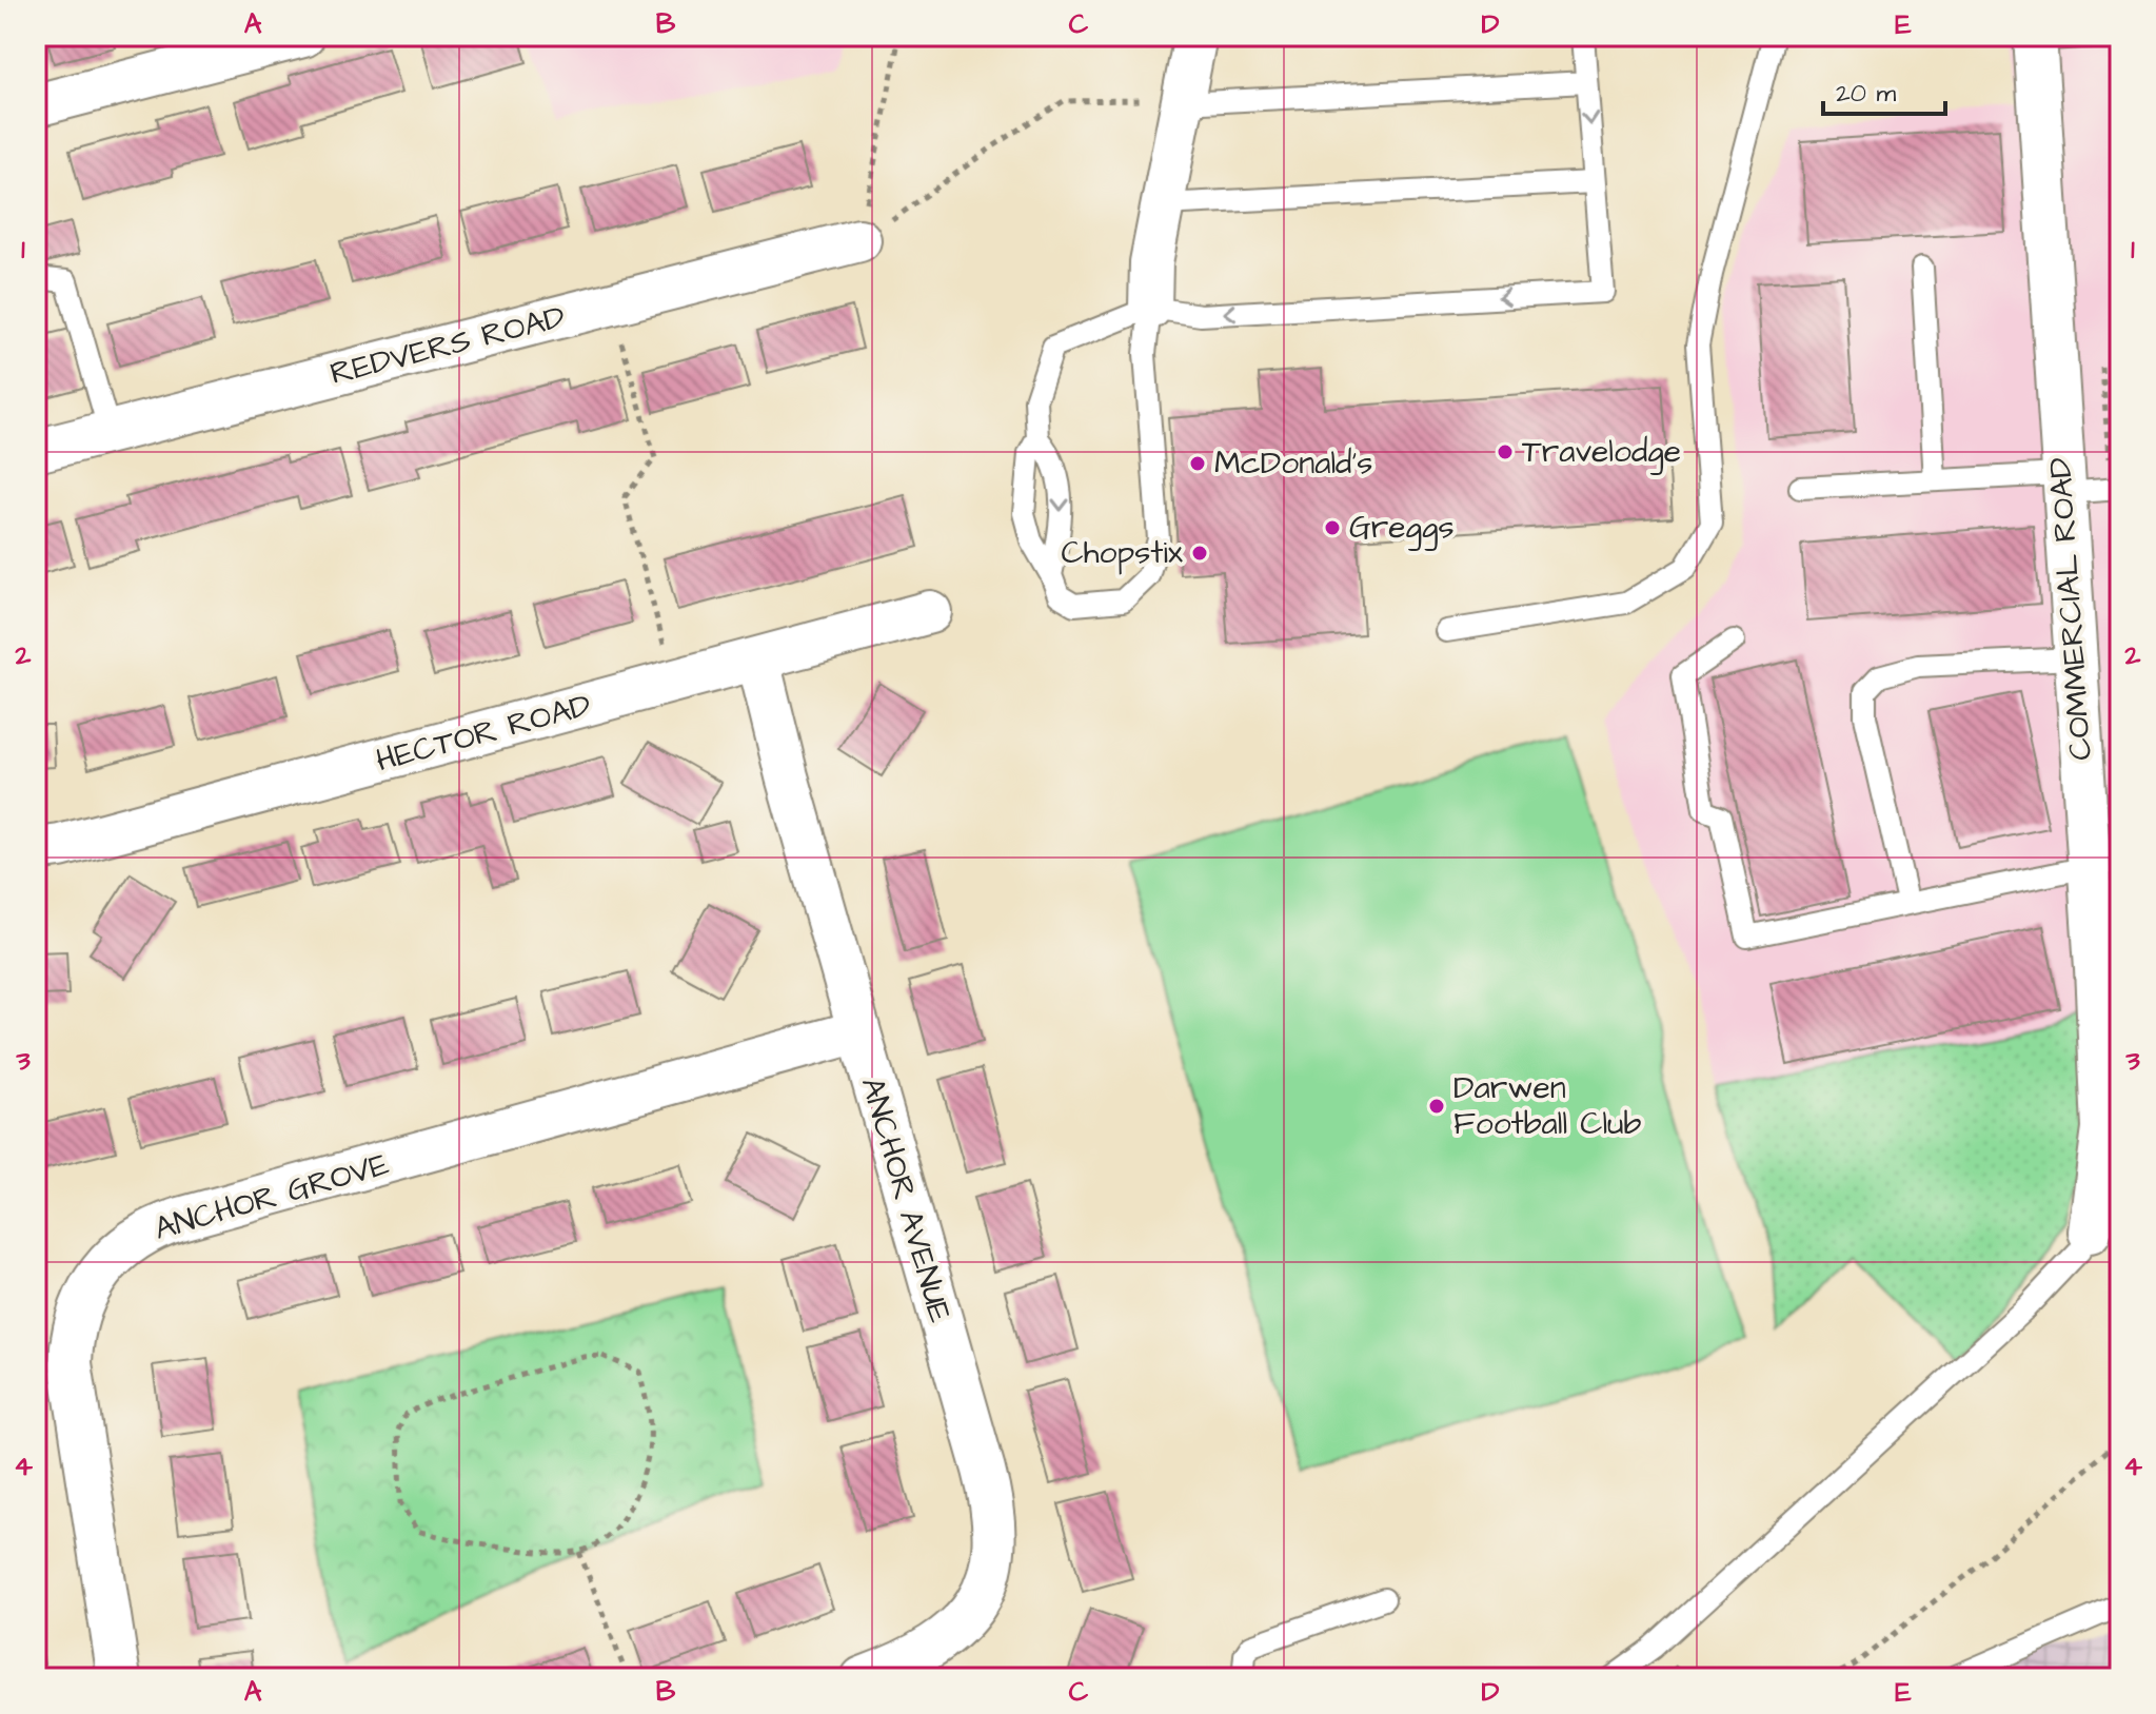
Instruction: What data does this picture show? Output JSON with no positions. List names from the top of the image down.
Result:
{
  "streets": {
    "street": [
      "REDVERS ROAD",
      "COMMERCIAL ROAD",
      "HECTOR ROAD",
      "ANCHOR GROVE",
      "ANCHOR AVENUE"
    ]
  },
  "crossings": [
    ["HECTOR ROAD", "ANCHOR AVENUE"],
    ["ANCHOR GROVE", "ANCHOR AVENUE"]
  ],
  "places": [
    "Travelodge",
    "McDonald's",
    "Greggs",
    "Chopstix",
    "Darwen Football Club"
  ],
  "scale_bar": "20 m",
  "grid": {
    "columns": [
      "A",
      "B",
      "C",
      "D",
      "E"
    ],
    "rows": [
      "1",
      "2",
      "3",
      "4"
    ]
  }
}
